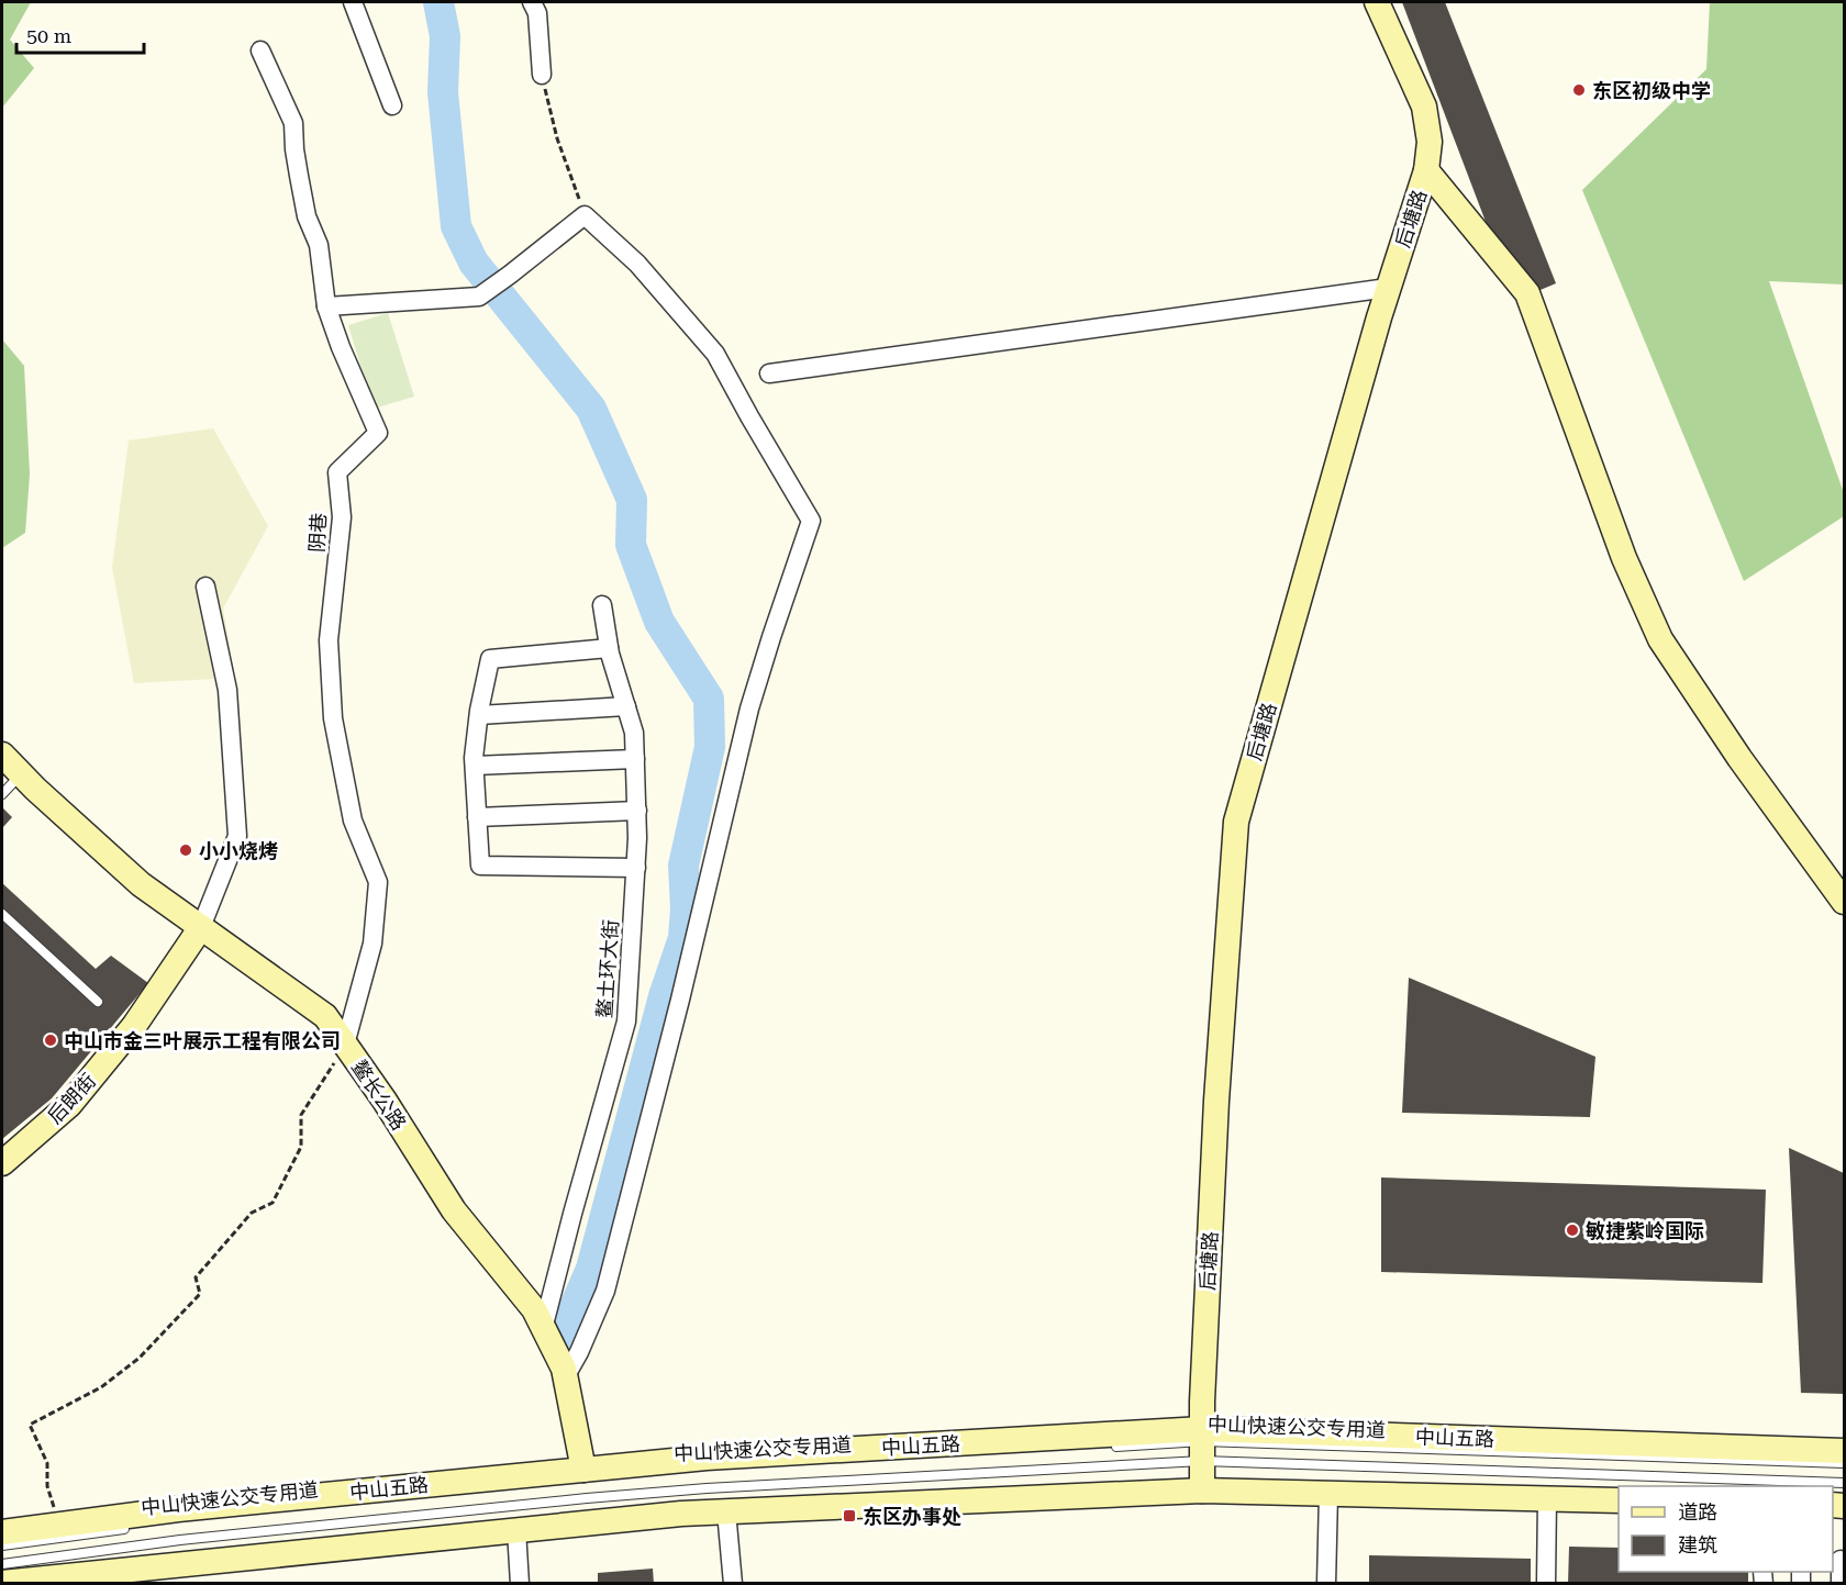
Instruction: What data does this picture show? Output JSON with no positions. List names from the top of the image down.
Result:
{
  "streets": {
    "street": [
      "后塘路",
      "阴巷",
      "鳌土环大街",
      "鳌长公路",
      "后朗街",
      "中山五路"
    ],
    "lane": ["中山快速公交专用道"]
  },
  "crossings": [
    ["后塘路", "中山快速公交专用道"],
    ["后塘路", "中山五路"],
    ["阴巷", "鳌长公路"],
    ["鳌土环大街", "鳌长公路"],
    ["鳌长公路", "后朗街"],
    ["鳌长公路", "中山五路"],
    ["中山快速公交专用道", "中山五路"]
  ],
  "places": {
    "other": [
      "东区初级中学",
      "小小烧烤",
      "中山市金三叶展示工程有限公司",
      "敏捷紫岭国际"
    ],
    "transit": ["东区办事处"]
  },
  "legend": ["道路", "建筑"],
  "scale_bar": "50 m"
}
